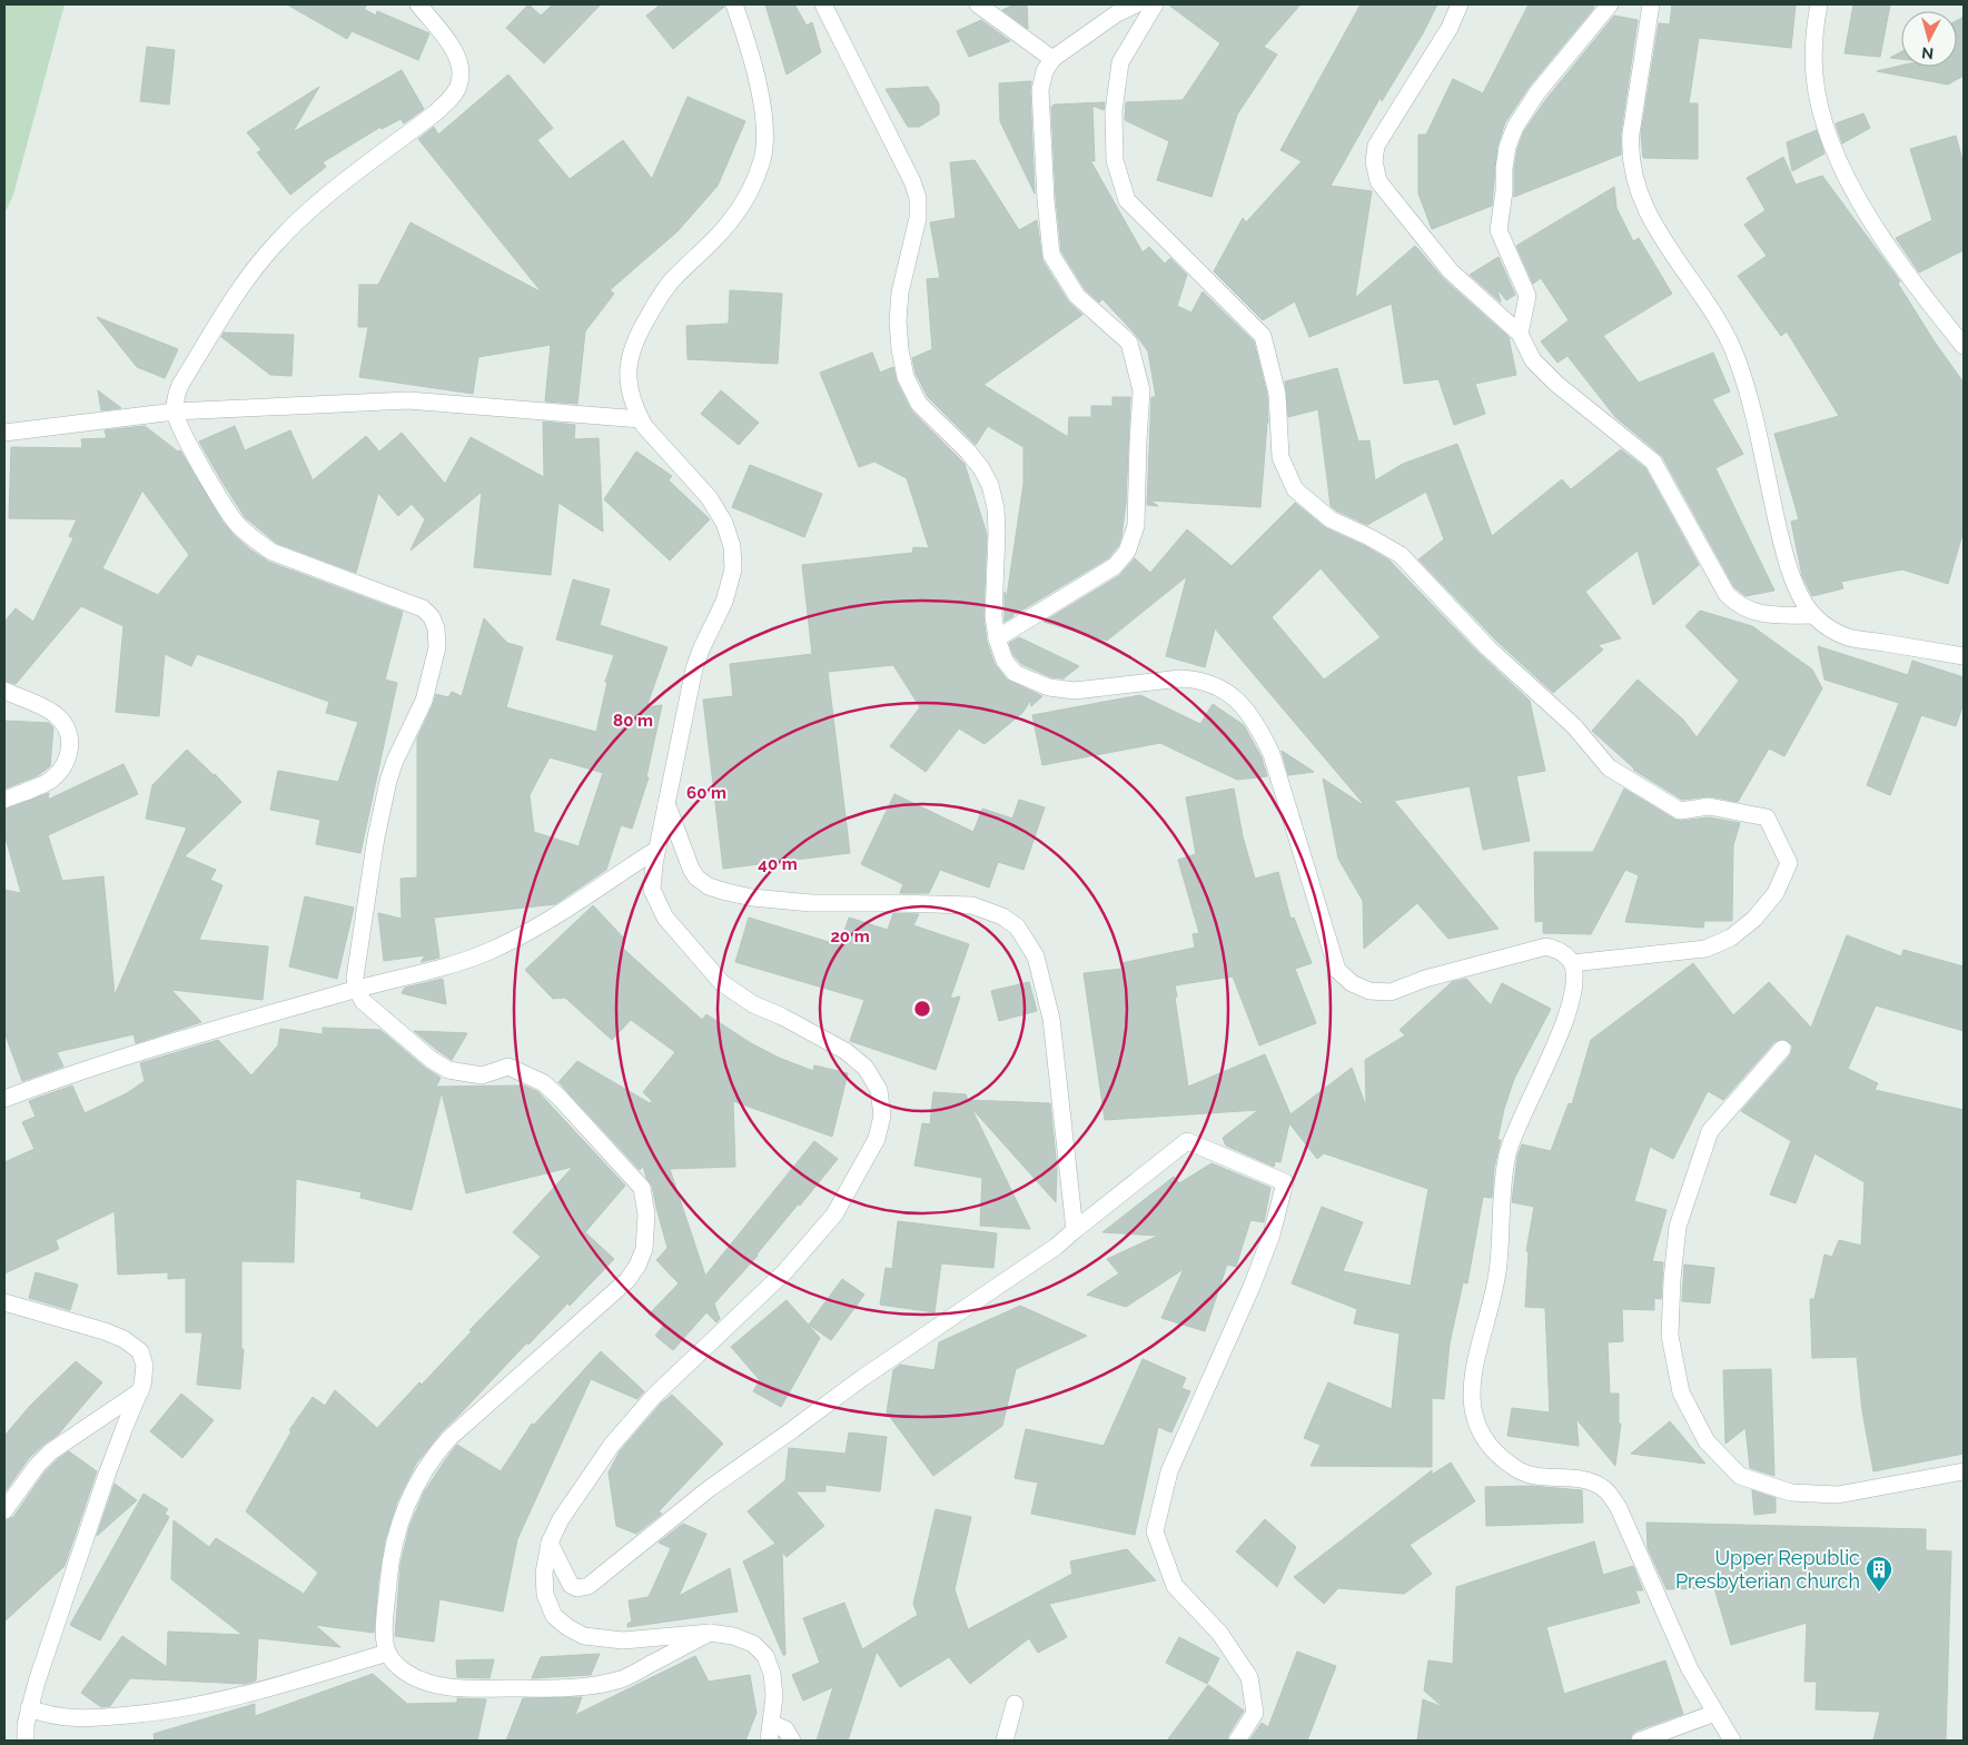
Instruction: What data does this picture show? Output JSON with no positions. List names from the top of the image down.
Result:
{
  "places": {
    "building": ["Upper Republic Presbyterian church"]
  },
  "north": "bottom",
  "rings": [
    "80 m",
    "60 m",
    "40 m",
    "20 m"
  ]
}
